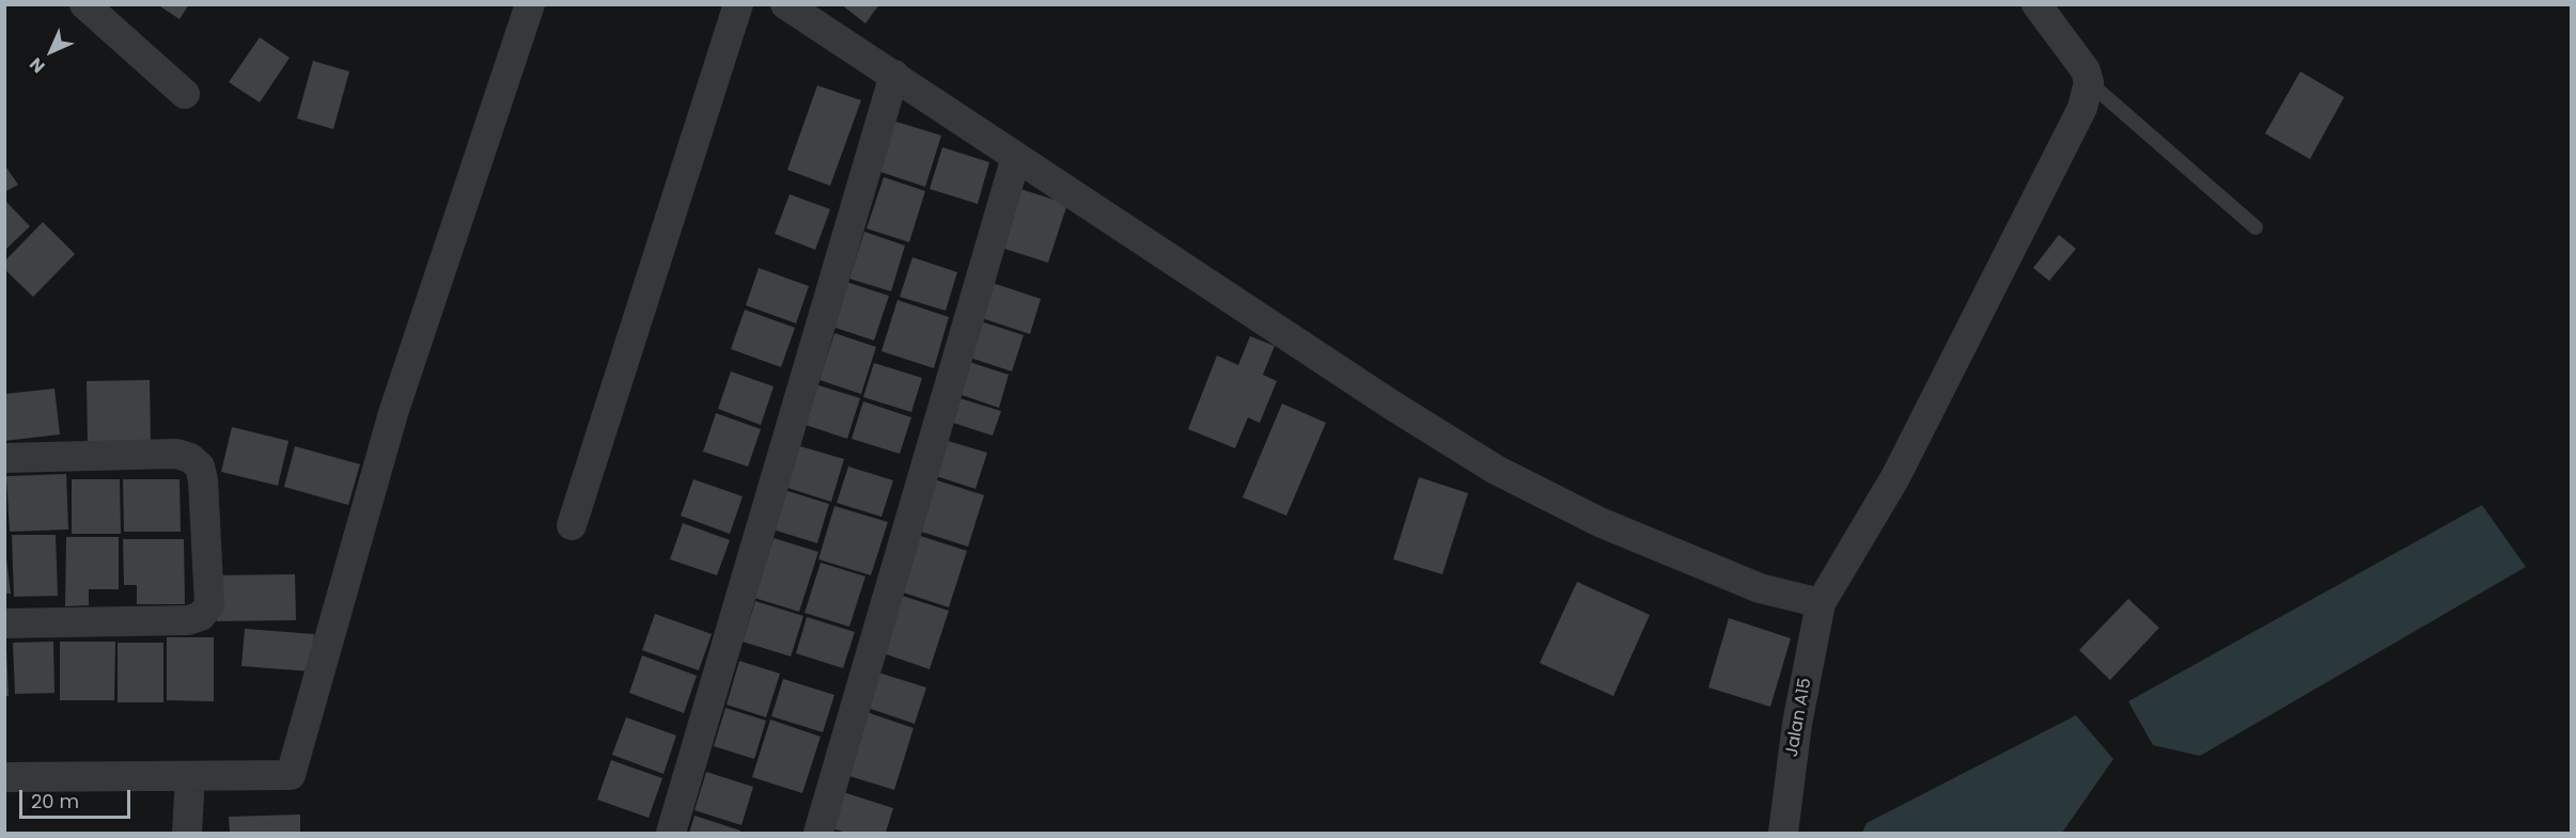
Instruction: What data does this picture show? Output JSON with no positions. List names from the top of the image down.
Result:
{
  "streets": {
    "street": ["Jalan A15"]
  },
  "scale_bar": "20 m",
  "north": "bottom left"
}
